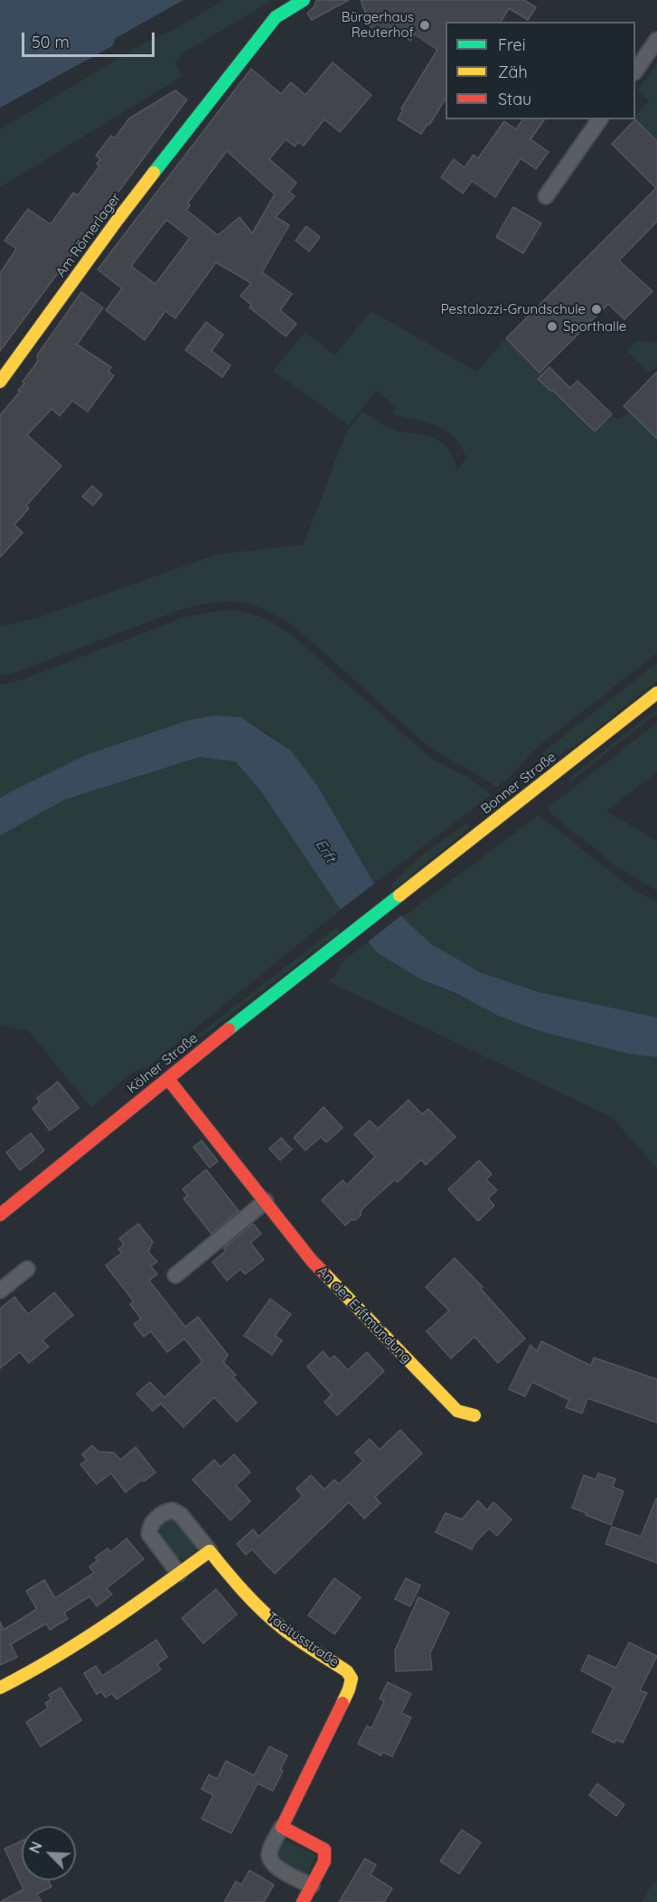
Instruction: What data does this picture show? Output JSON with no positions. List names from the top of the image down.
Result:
{
  "streets": {
    "street": [
      "Am Römerlager",
      "Bonner Straße",
      "Kölner Straße",
      "An der Erftmündung",
      "Tacitusstraße"
    ]
  },
  "crossings": [
    ["Bonner Straße", "Kölner Straße"],
    ["Kölner Straße", "An der Erftmündung"]
  ],
  "water": ["Erft"],
  "places": ["Bürgerhaus Reuterhof", "Pestalozzi-Grundschule", "Sporthalle"],
  "legend": ["Frei", "Zäh", "Stau"],
  "scale_bar": "50 m",
  "north": "top left"
}
